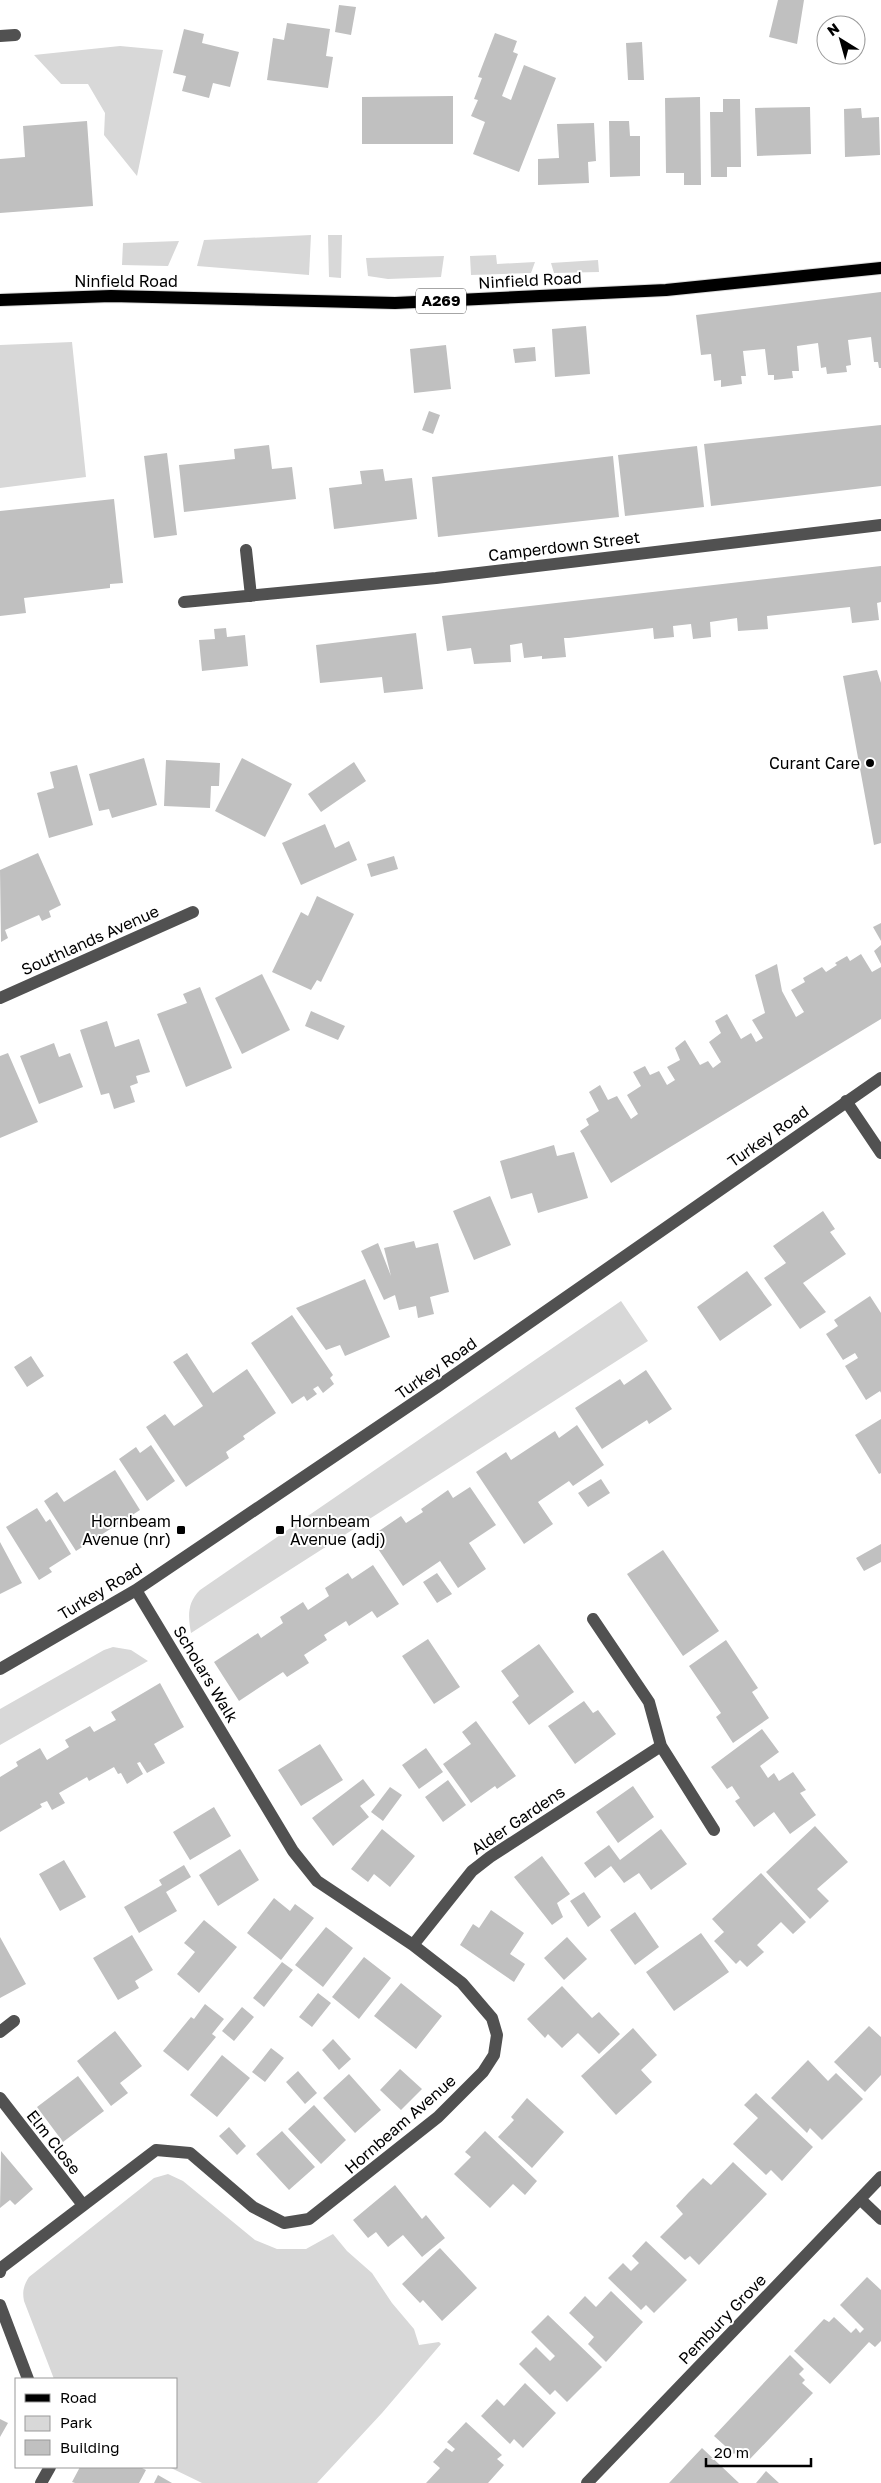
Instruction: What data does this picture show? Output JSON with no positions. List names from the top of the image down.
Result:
{
  "streets": {
    "main road": ["Ninfield Road", "A269"],
    "street": [
      "Camperdown Street",
      "Southlands Avenue",
      "Turkey Road",
      "Scholars Walk",
      "Alder Gardens",
      "Hornbeam Avenue",
      "Elm Close",
      "Pembury Grove"
    ]
  },
  "crossings": [
    ["Turkey Road", "Scholars Walk"],
    ["Scholars Walk", "Hornbeam Avenue"],
    ["Alder Gardens", "Hornbeam Avenue"],
    ["Hornbeam Avenue", "Elm Close"]
  ],
  "places": {
    "other": ["Curant Care"],
    "transit": ["Hornbeam Avenue (nr)", "Hornbeam Avenue (adj)"]
  },
  "legend": ["Road", "Park", "Building"],
  "scale_bar": "20 m",
  "north": "top left"
}
